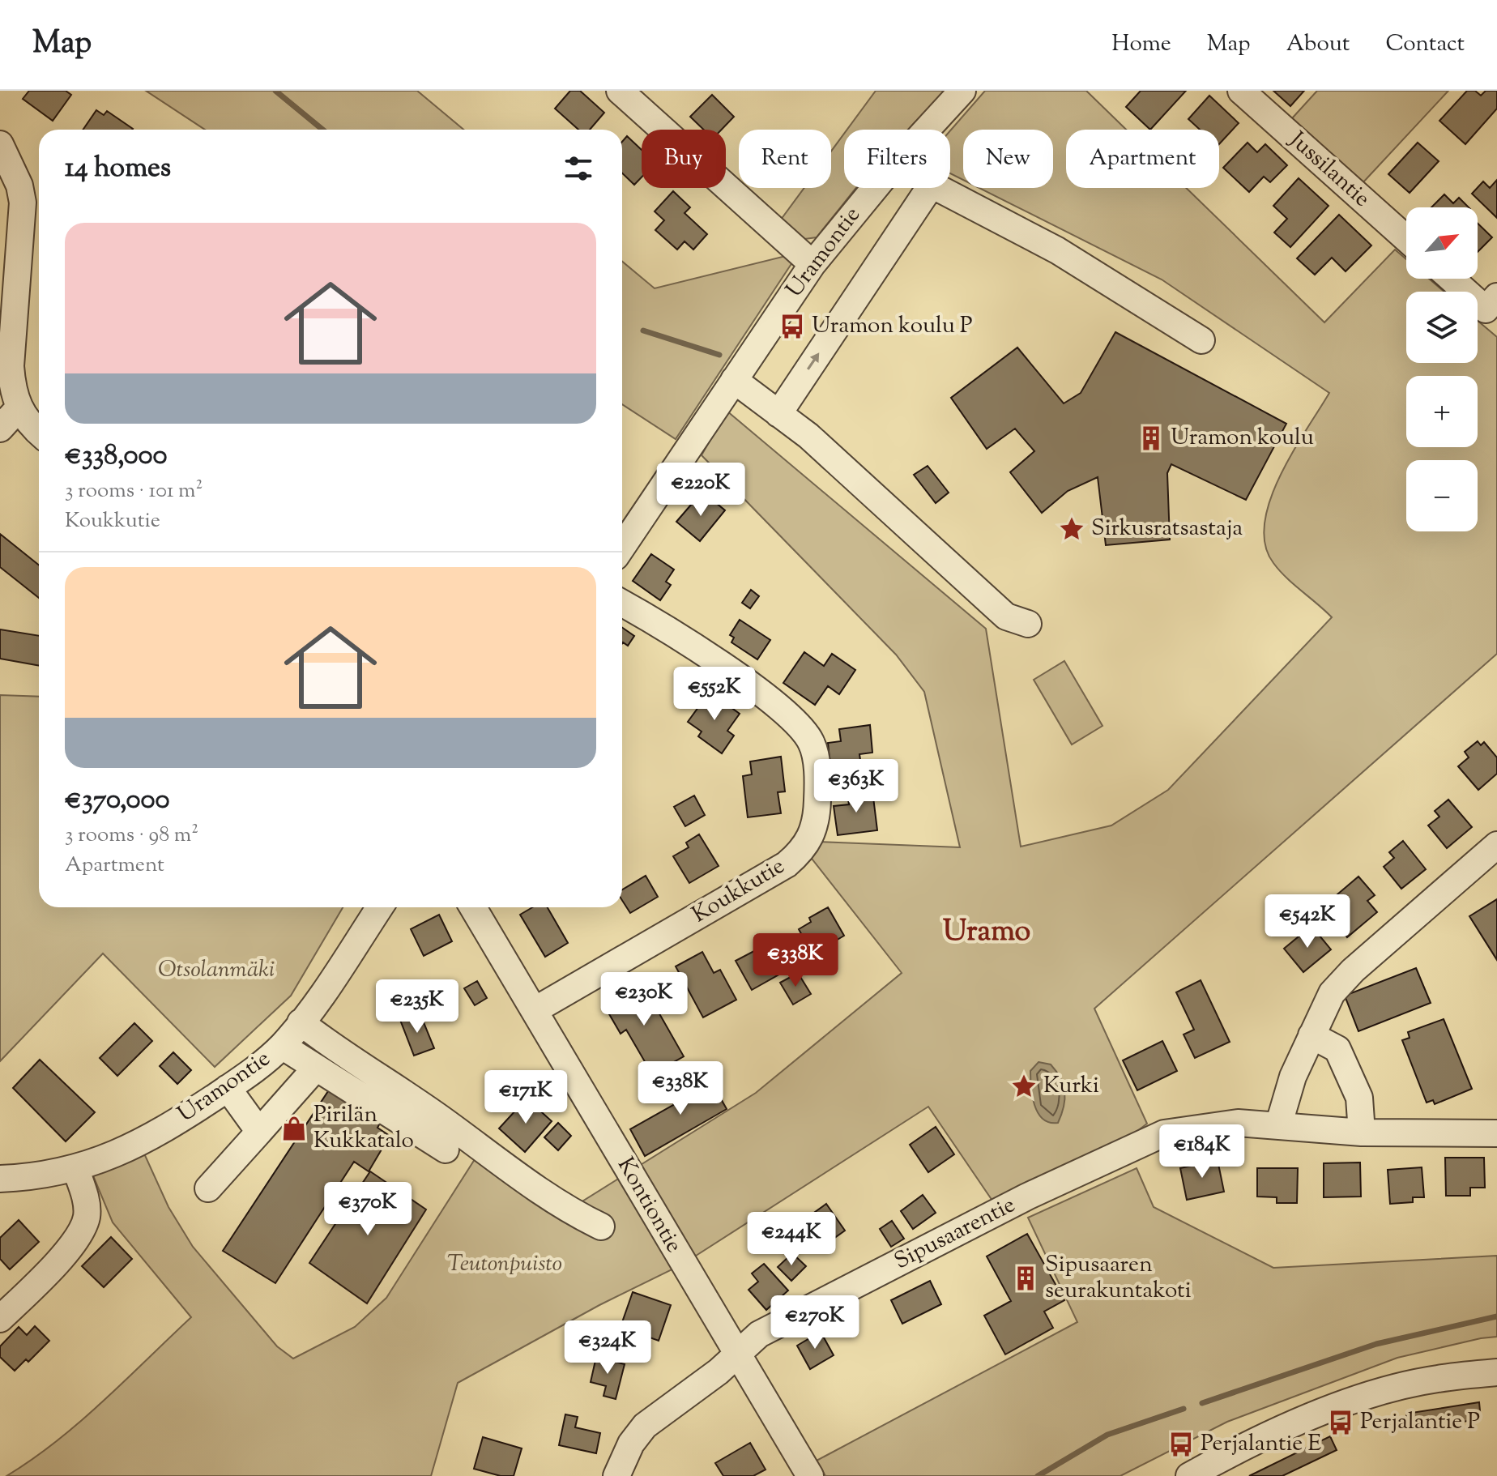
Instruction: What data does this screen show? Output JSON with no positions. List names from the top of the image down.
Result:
{
  "streets": {
    "street": [
      "Jussilantie",
      "Uramontie",
      "Koukkutie",
      "Kontiontie",
      "Sipusaarentie"
    ]
  },
  "crossings": [
    ["Koukkutie", "Kontiontie"],
    ["Kontiontie", "Sipusaarentie"]
  ],
  "districts": ["Uramo"],
  "parks": ["Otsolanmäki", "Teutonpuisto"],
  "places": {
    "bus stop": ["Uramon koulu P", "Perjalantie P", "Perjalantie E"],
    "building": ["Uramon koulu", "Sipusaaren seurakuntakoti"],
    "place": ["Sirkusratsastaja", "Kurki"],
    "shop": ["Pirilän Kukkatalo"]
  },
  "north": "top right",
  "page": {
    "header": "Map",
    "nav": [
      "Home",
      "Map",
      "About",
      "Contact"
    ],
    "chip": [
      "Buy",
      "Rent",
      "Filters",
      "New",
      "Apartment"
    ],
    "heading": "14 homes",
    "map_buttons": ["+", "−"],
    "list": [
      {
        "name": "€338,000",
        "note": "3 rooms · 101 m² · Koukkutie"
      },
      {
        "name": "€370,000",
        "note": "3 rooms · 98 m² · Apartment"
      }
    ],
    "price": [
      "€220K",
      "€552K",
      "€363K",
      "€542K",
      "€338K",
      "€230K",
      "€235K",
      "€338K",
      "€171K",
      "€184K",
      "€370K",
      "€244K",
      "€270K",
      "€324K"
    ]
  }
}
